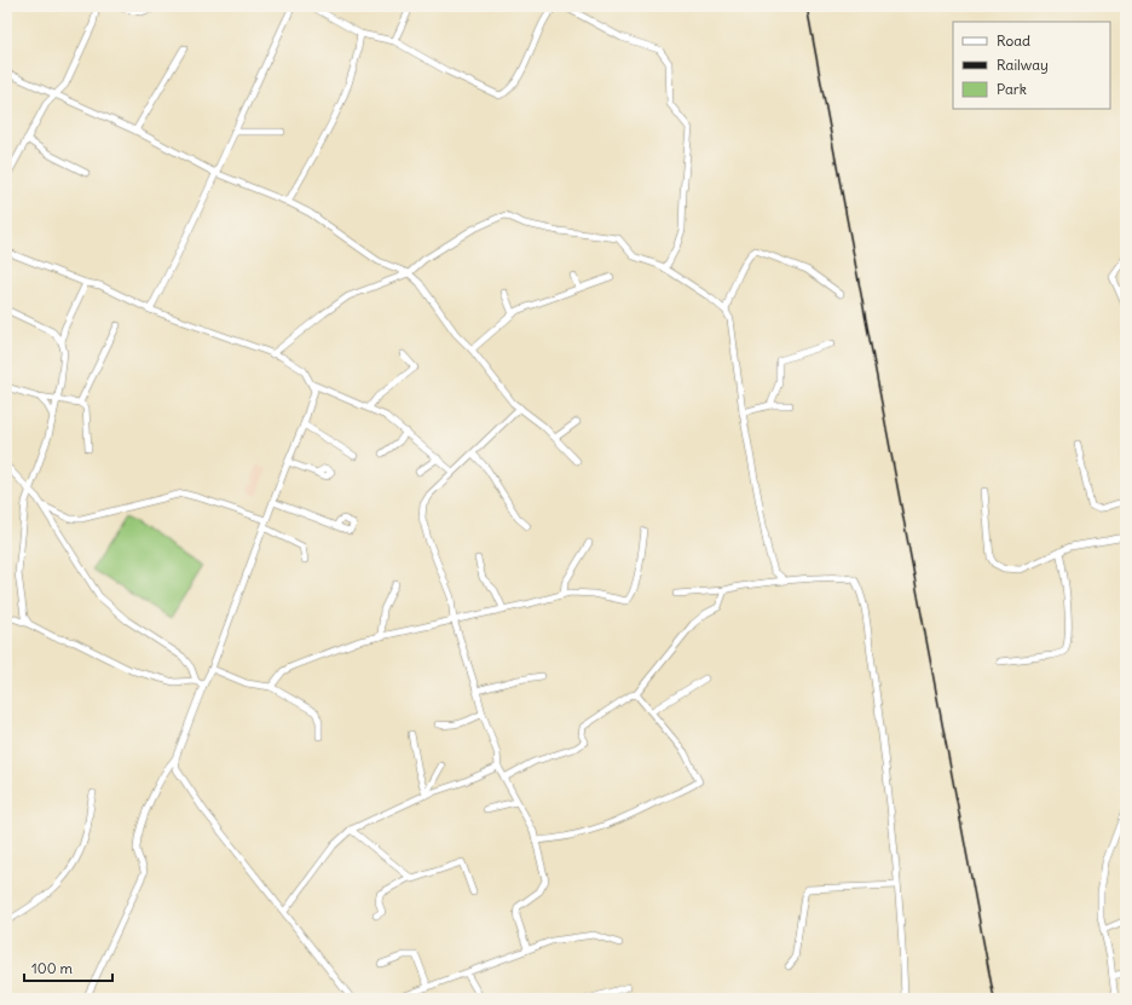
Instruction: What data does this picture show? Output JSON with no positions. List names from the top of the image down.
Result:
{
  "legend": ["Road", "Railway", "Park"],
  "scale_bar": "100 m"
}
